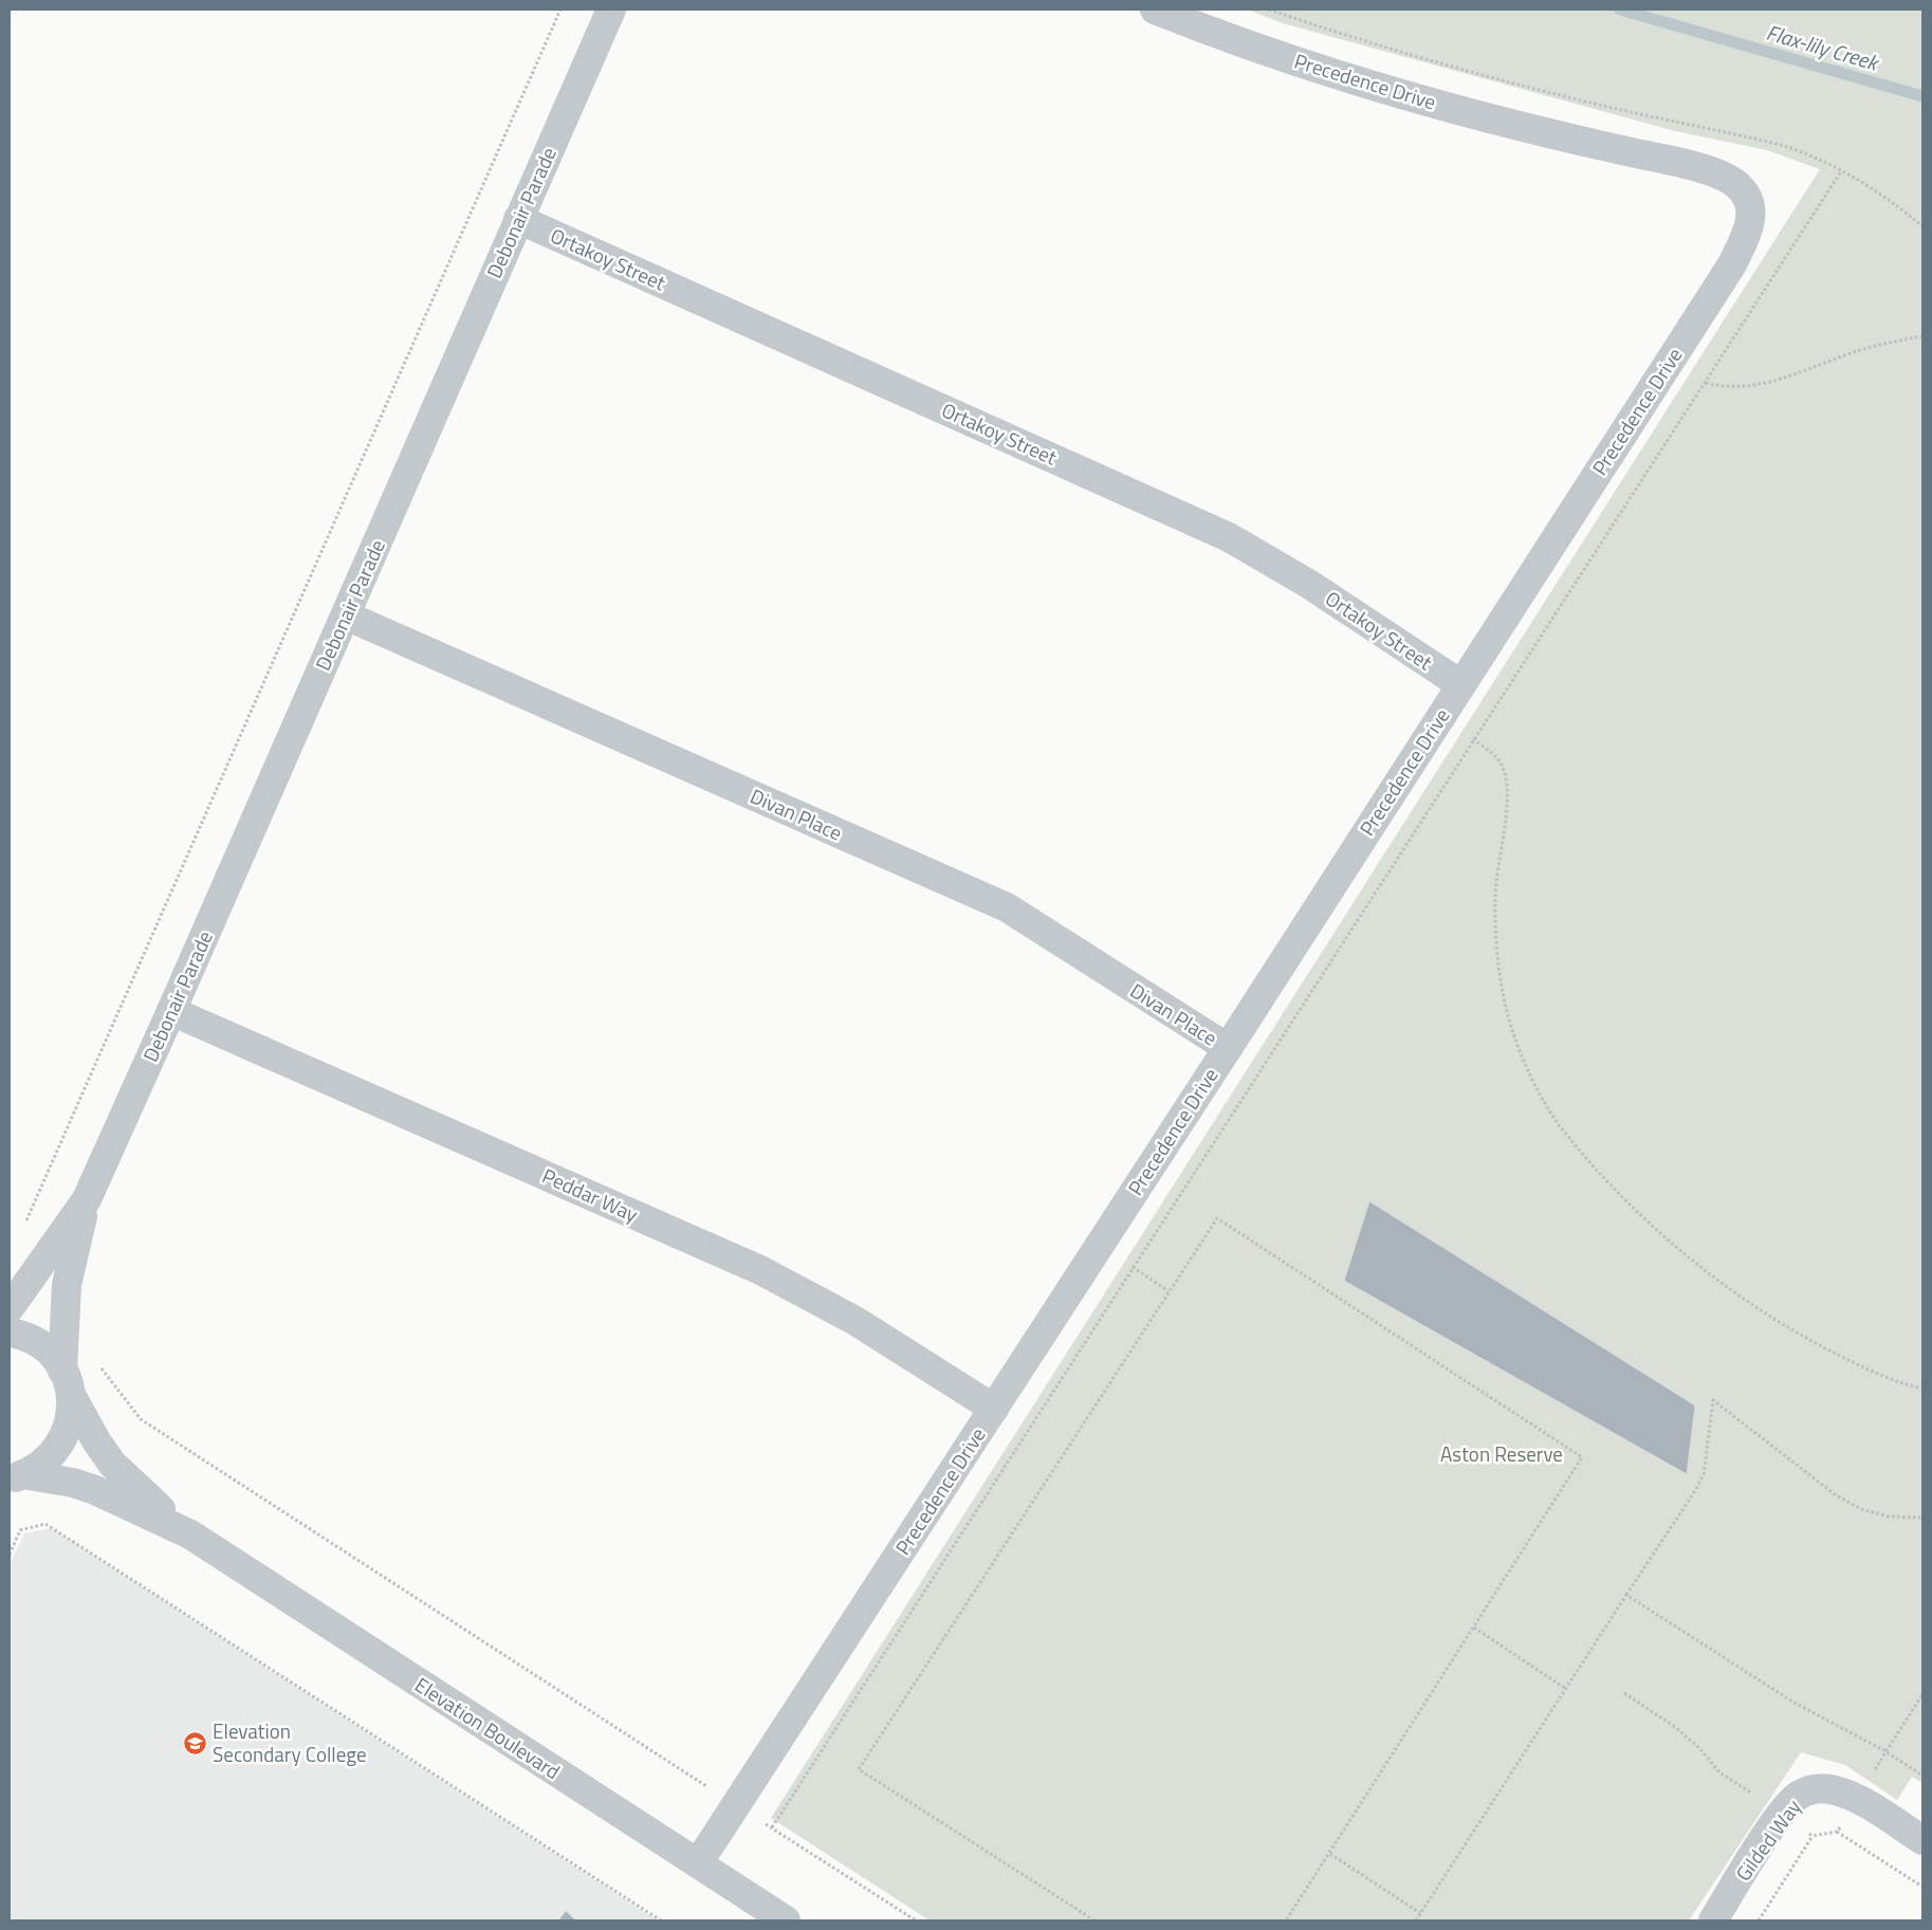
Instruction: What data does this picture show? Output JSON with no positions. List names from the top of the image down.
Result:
{
  "streets": {
    "street": [
      "Precedence Drive",
      "Debonair Parade",
      "Ortakoy Street",
      "Divan Place",
      "Peddar Way",
      "Elevation Boulevard",
      "Gilded Way"
    ]
  },
  "crossings": [
    ["Precedence Drive", "Ortakoy Street"],
    ["Precedence Drive", "Divan Place"],
    ["Precedence Drive", "Peddar Way"],
    ["Precedence Drive", "Elevation Boulevard"],
    ["Debonair Parade", "Ortakoy Street"],
    ["Debonair Parade", "Divan Place"],
    ["Debonair Parade", "Peddar Way"],
    ["Debonair Parade", "Elevation Boulevard"]
  ],
  "water": ["Flax-lily Creek"],
  "parks": ["Aston Reserve"],
  "places": {
    "school or university": ["Elevation Secondary College"]
  }
}
